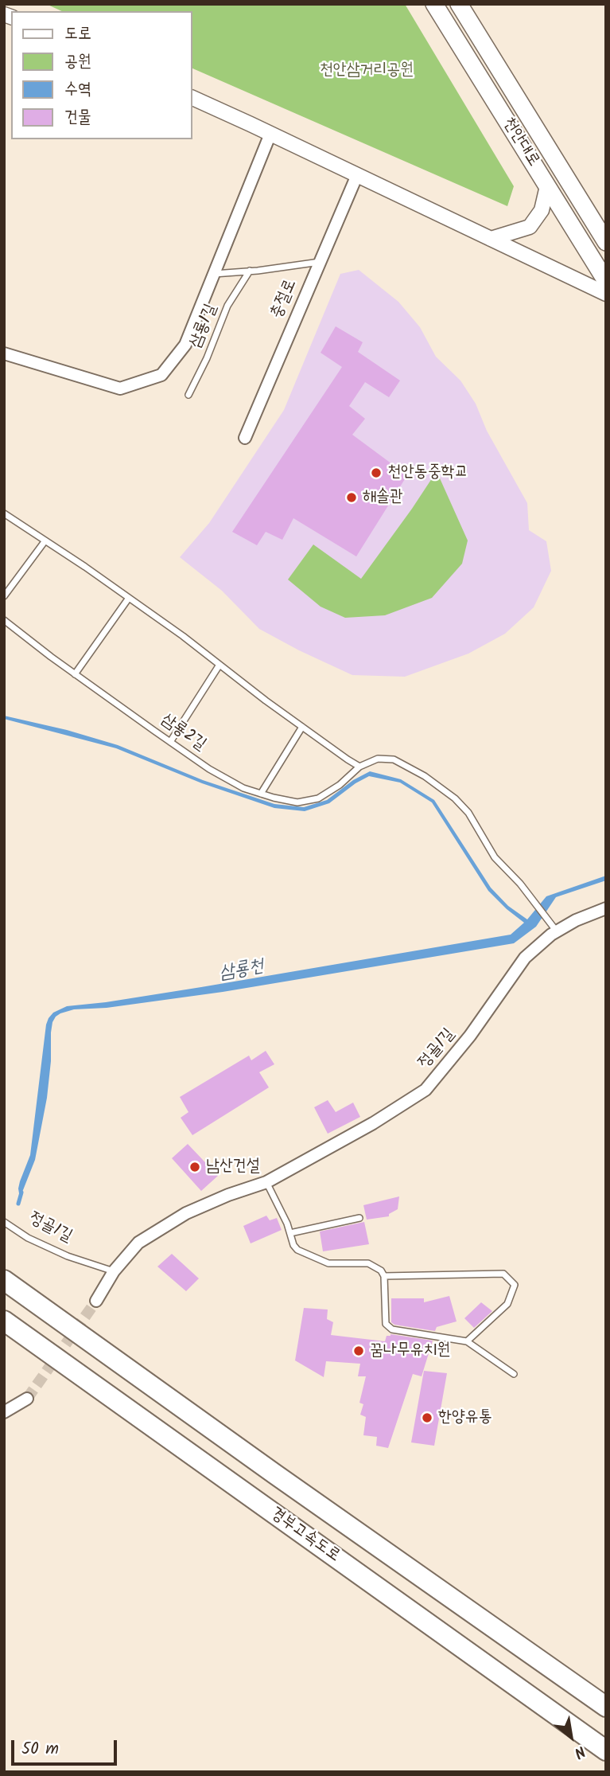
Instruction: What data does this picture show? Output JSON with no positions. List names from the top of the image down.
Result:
{
  "streets": {
    "highway": ["경부고속도로"],
    "main road": ["천안대로"],
    "street": ["충절로", "정골1길"],
    "lane": ["삼룡1길", "삼룡2길"]
  },
  "crossings": [
    ["삼룡2길", "정골1길"]
  ],
  "water": ["삼룡천"],
  "parks": ["천안삼거리공원"],
  "places": [
    "천안동중학교",
    "해솔관",
    "남산건설",
    "꿈나무유치원",
    "한양유통"
  ],
  "legend": [
    "도로",
    "공원",
    "수역",
    "건물"
  ],
  "scale_bar": "50 m",
  "north": "bottom right"
}
